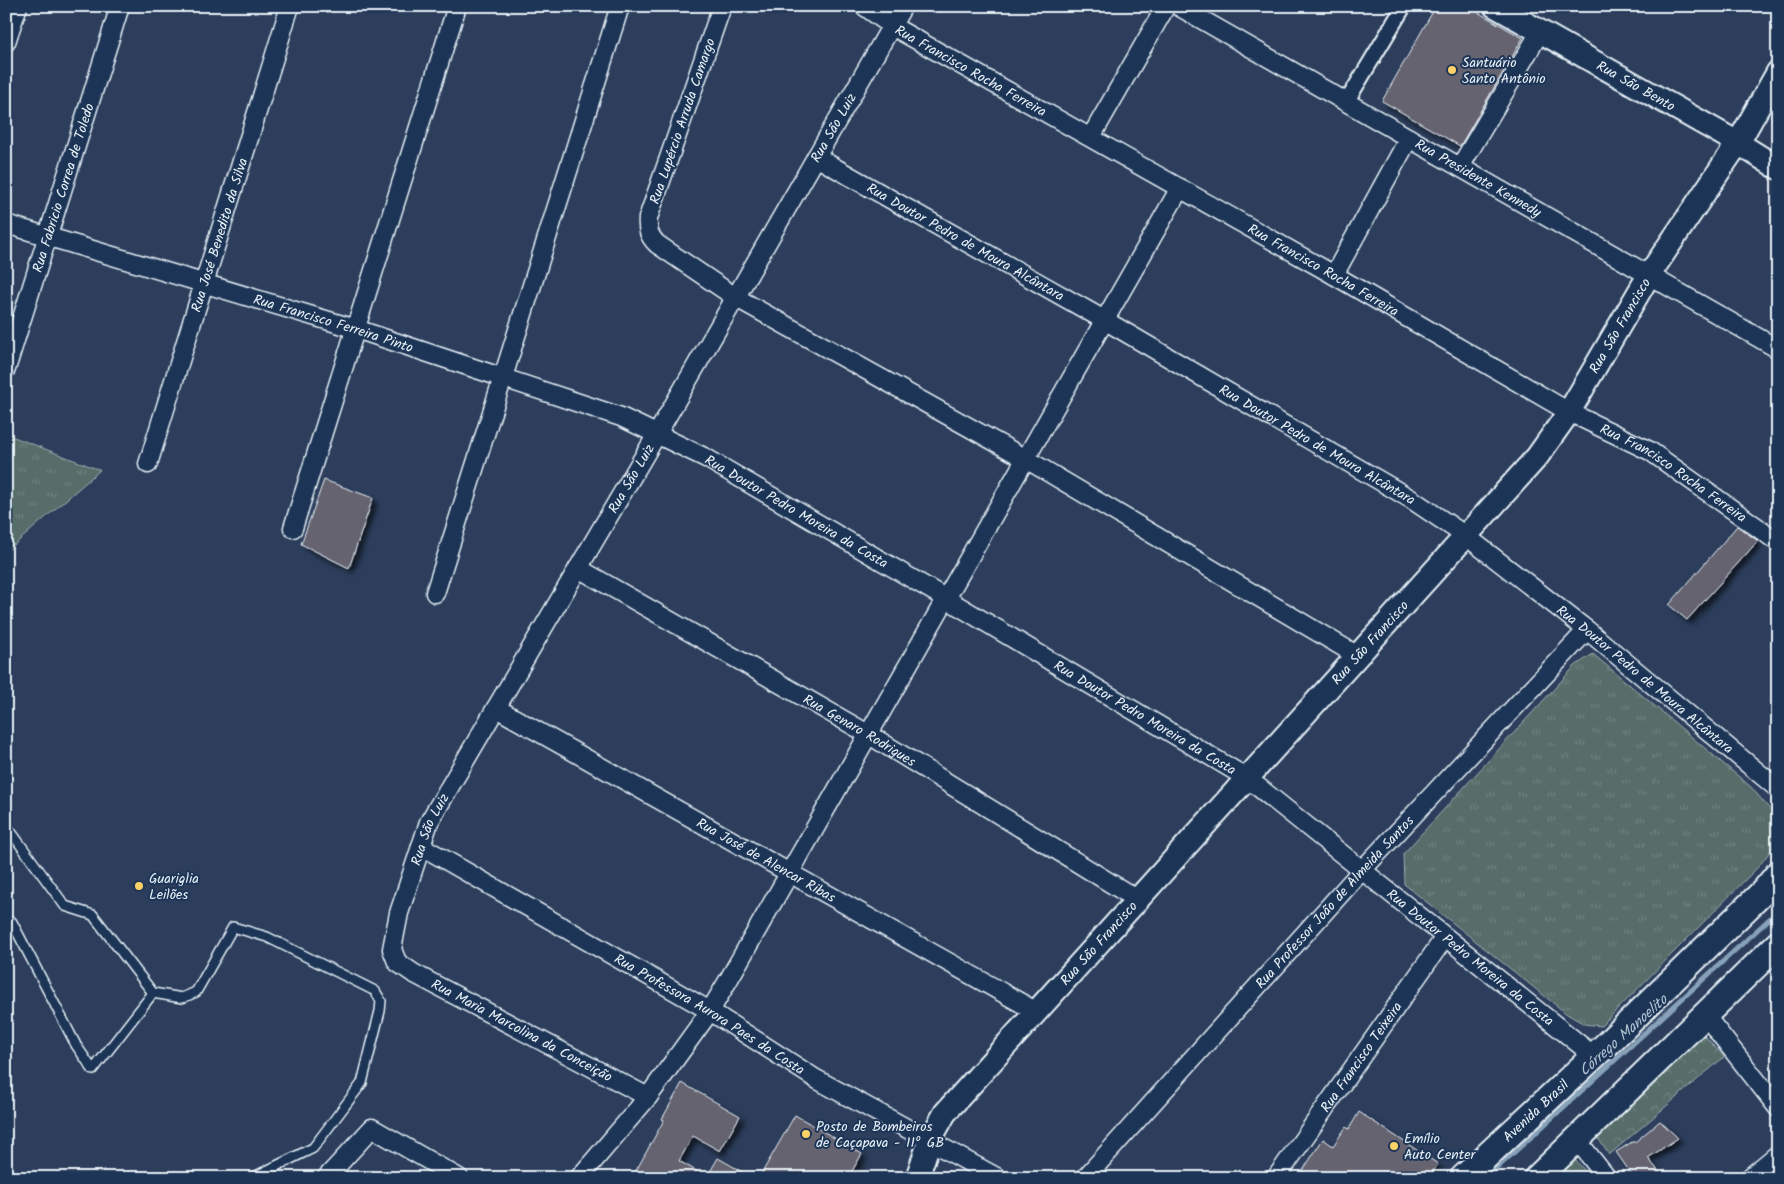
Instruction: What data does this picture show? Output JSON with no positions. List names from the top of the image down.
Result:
{
  "streets": {
    "main road": ["Avenida Brasil"],
    "street": [
      "Rua Francisco Rocha Ferreira",
      "Rua São Bento",
      "Rua Lupércio Arruda Camargo",
      "Rua São Luiz",
      "Rua Presidente Kennedy",
      "Rua Fabricio Correa de Toledo",
      "Rua José Benedito da Silva",
      "Rua Doutor Pedro de Moura Alcântara",
      "Rua Francisco Ferreira Pinto",
      "Rua São Francisco",
      "Rua Doutor Pedro Moreira da Costa",
      "Rua Genaro Rodrigues",
      "Rua José de Alencar Ribas",
      "Rua Professor João de Almeida Santos",
      "Rua Professora Aurora Paes da Costa",
      "Rua Maria Marcolina da Conceição",
      "Rua Francisco Teixeira"
    ]
  },
  "crossings": [
    ["Rua Francisco Rocha Ferreira", "Rua São Luiz"],
    ["Rua Francisco Rocha Ferreira", "Rua São Francisco"],
    ["Rua São Bento", "Rua São Francisco"],
    ["Rua Lupércio Arruda Camargo", "Rua São Luiz"],
    ["Rua São Luiz", "Rua Doutor Pedro de Moura Alcântara"],
    ["Rua São Luiz", "Rua Francisco Ferreira Pinto"],
    ["Rua São Luiz", "Rua Doutor Pedro Moreira da Costa"],
    ["Rua São Luiz", "Rua Genaro Rodrigues"],
    ["Rua São Luiz", "Rua José de Alencar Ribas"],
    ["Rua São Luiz", "Rua Professora Aurora Paes da Costa"],
    ["Rua São Luiz", "Rua Maria Marcolina da Conceição"],
    ["Rua Presidente Kennedy", "Rua São Francisco"],
    ["Rua Fabricio Correa de Toledo", "Rua Francisco Ferreira Pinto"],
    ["Rua José Benedito da Silva", "Rua Francisco Ferreira Pinto"],
    ["Rua Doutor Pedro de Moura Alcântara", "Rua São Francisco"],
    ["Rua Doutor Pedro de Moura Alcântara", "Rua Professor João de Almeida Santos"],
    ["Rua Francisco Ferreira Pinto", "Rua Doutor Pedro Moreira da Costa"],
    ["Rua São Francisco", "Rua Doutor Pedro Moreira da Costa"],
    ["Rua São Francisco", "Rua Genaro Rodrigues"],
    ["Rua São Francisco", "Rua José de Alencar Ribas"],
    ["Rua São Francisco", "Rua Professora Aurora Paes da Costa"],
    ["Rua Doutor Pedro Moreira da Costa", "Rua Professor João de Almeida Santos"],
    ["Rua Doutor Pedro Moreira da Costa", "Rua Francisco Teixeira"],
    ["Rua Doutor Pedro Moreira da Costa", "Avenida Brasil"]
  ],
  "water": ["Córrego Manoelito"],
  "places": [
    "Santuário Santo Antônio",
    "Guariglia Leilões",
    "Posto de Bombeiros de Caçapava - 11º GB",
    "Emílio Auto Center"
  ]
}
